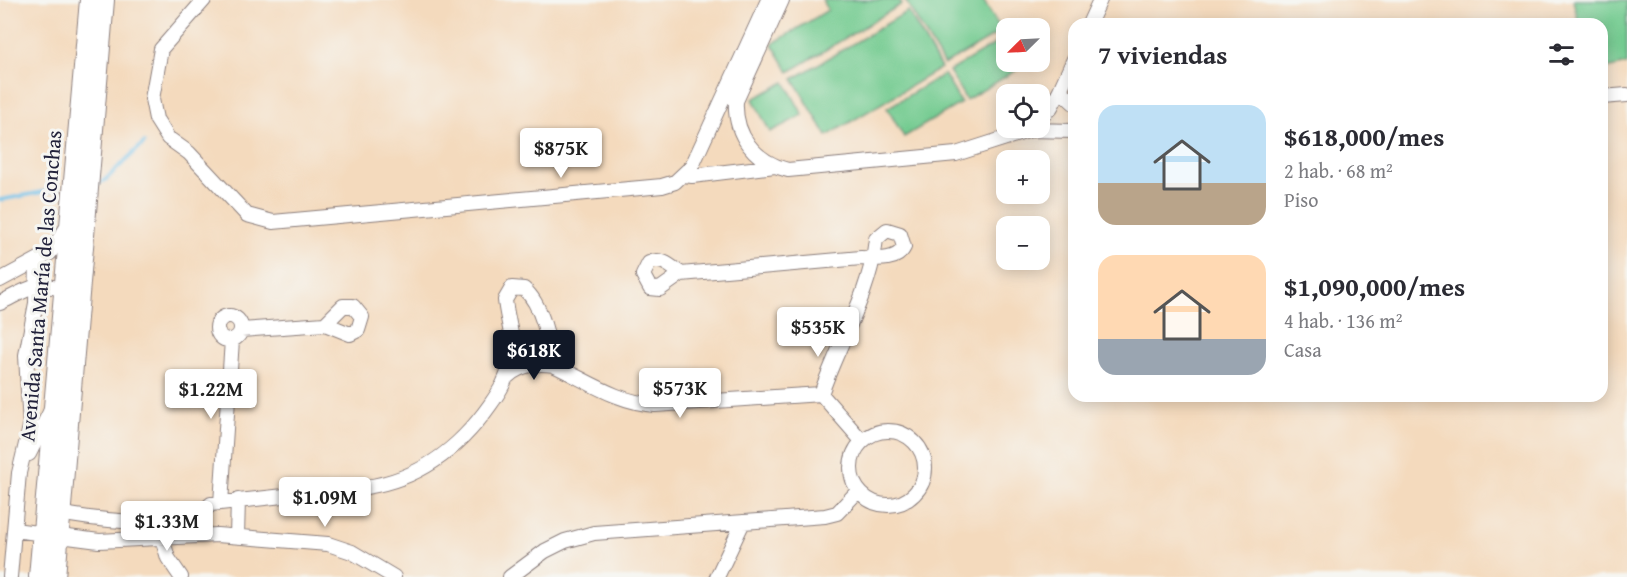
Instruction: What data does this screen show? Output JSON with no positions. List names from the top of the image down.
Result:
{
  "streets": {
    "main road": ["Avenida Santa María de las Conchas"]
  },
  "north": "bottom left",
  "page": {
    "map_buttons": ["+", "−"],
    "heading": "7 viviendas",
    "list": [
      {
        "name": "$618,000/mes",
        "note": "2 hab. · 68 m² · Piso"
      },
      {
        "name": "$1,090,000/mes",
        "note": "4 hab. · 136 m² · Casa"
      }
    ],
    "price": [
      "$875K",
      "$535K",
      "$618K",
      "$573K",
      "$1.22M",
      "$1.09M",
      "$1.33M"
    ]
  }
}
